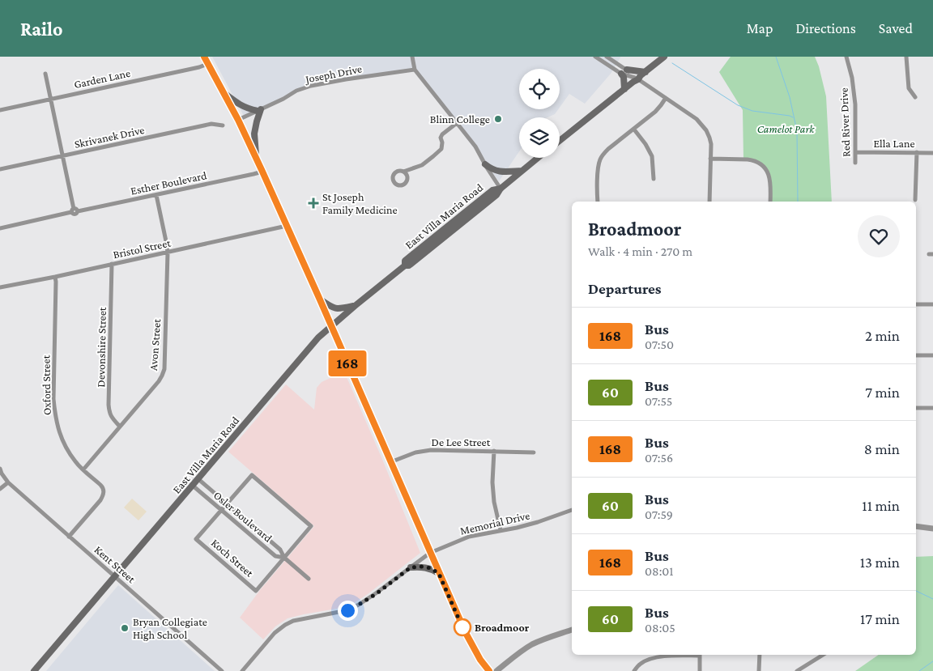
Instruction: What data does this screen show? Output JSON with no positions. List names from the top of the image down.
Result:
{
  "streets": {
    "main road": ["East Villa Maria Road"],
    "street": [
      "Joseph Drive",
      "Garden Lane",
      "Red River Drive",
      "Skrivanek Drive",
      "Ella Lane",
      "Esther Boulevard",
      "Bristol Street",
      "Avon Street",
      "Devonshire Street",
      "Oxford Street",
      "De Lee Street",
      "Osler Boulevard",
      "Memorial Drive",
      "Koch Street",
      "Kent Street"
    ]
  },
  "crossings": [
    ["Red River Drive", "Ella Lane"],
    ["Esther Boulevard", "Avon Street"],
    ["East Villa Maria Road", "Osler Boulevard"],
    ["East Villa Maria Road", "Kent Street"],
    ["Bristol Street", "Avon Street"],
    ["Bristol Street", "Devonshire Street"],
    ["Bristol Street", "Oxford Street"],
    ["Avon Street", "Devonshire Street"],
    ["Avon Street", "Oxford Street"],
    ["Oxford Street", "Kent Street"],
    ["Osler Boulevard", "Koch Street"]
  ],
  "parks": ["Camelot Park"],
  "places": {
    "other": ["Blinn College", "Broadmoor", "Bryan Collegiate High School"],
    "health": ["St Joseph Family Medicine"]
  },
  "lines": ["bus line 168"],
  "page": {
    "header": "Railo",
    "nav": ["Map", "Directions", "Saved"],
    "on_map": "168",
    "heading": [
      ["Broadmoor", "Walk · 4 min · 270 m"],
      "Departures"
    ],
    "list": [
      {
        "mark": "168",
        "name": "Bus",
        "note": "07:50",
        "value": "2 min"
      },
      {
        "mark": "60",
        "name": "Bus",
        "note": "07:55",
        "value": "7 min"
      },
      {
        "mark": "168",
        "name": "Bus",
        "note": "07:56",
        "value": "8 min"
      },
      {
        "mark": "60",
        "name": "Bus",
        "note": "07:59",
        "value": "11 min"
      },
      {
        "mark": "168",
        "name": "Bus",
        "note": "08:01",
        "value": "13 min"
      },
      {
        "mark": "60",
        "name": "Bus",
        "note": "08:05",
        "value": "17 min"
      }
    ]
  }
}
